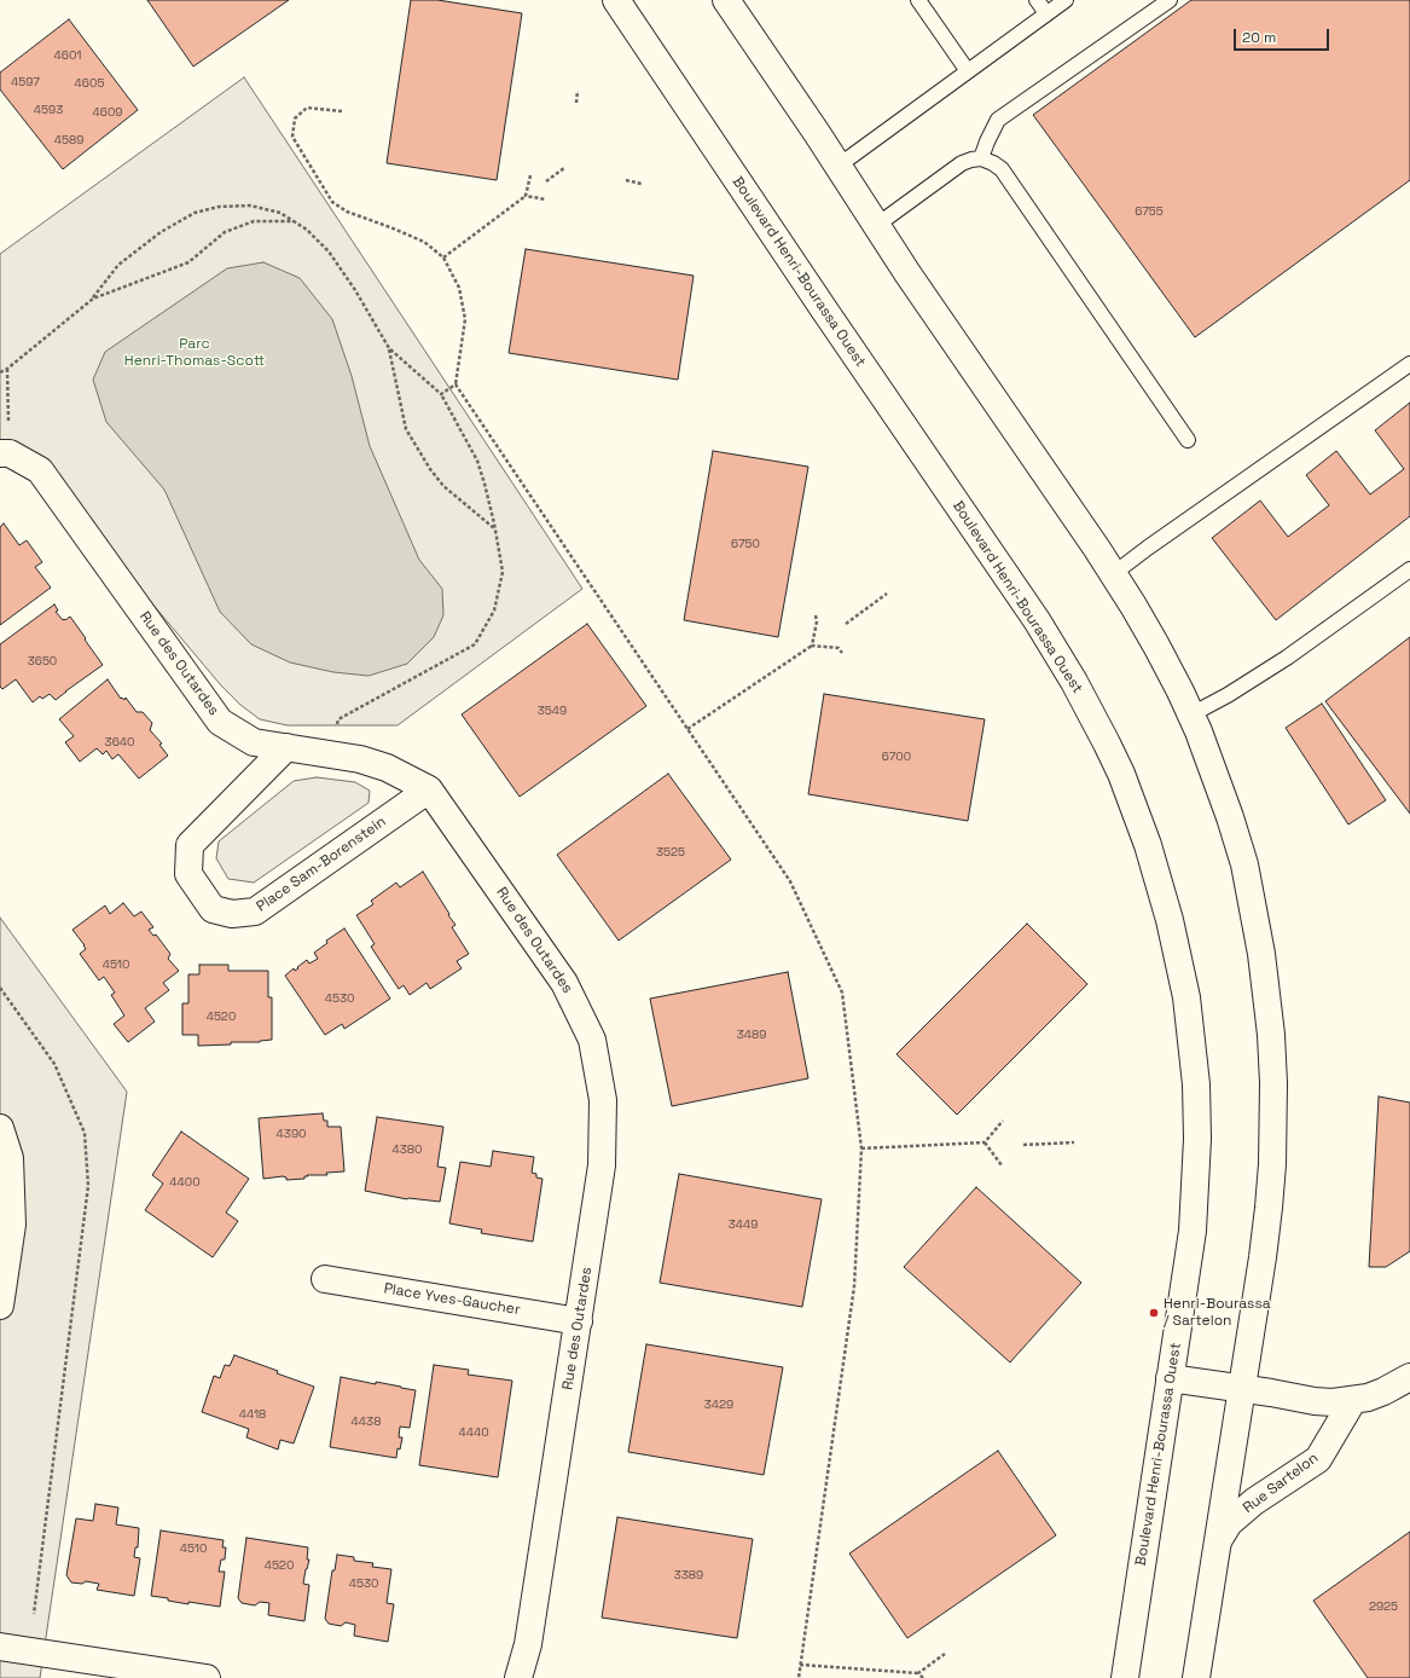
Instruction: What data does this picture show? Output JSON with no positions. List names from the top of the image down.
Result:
{
  "streets": {
    "main road": [
      "Boulevard Henri-Bourassa Ouest",
      "Rue des Outardes",
      "Place Sam-Borenstein",
      "Place Yves-Gaucher",
      "Rue Sartelon"
    ]
  },
  "crossings": [
    ["Rue des Outardes", "Place Sam-Borenstein"],
    ["Rue des Outardes", "Place Yves-Gaucher"]
  ],
  "parks": ["Parc Henri-Thomas-Scott"],
  "places": ["Henri-Bourassa / Sartelon"],
  "house_numbers": [
    "4601",
    "4597",
    "4605",
    "4593",
    "4609",
    "4589",
    "6755",
    "6750",
    "3650",
    "3549",
    "3640",
    "6700",
    "3525",
    "4510",
    "4530",
    "4520",
    "3489",
    "4390",
    "4380",
    "4400",
    "3449",
    "3429",
    "4418",
    "4438",
    "4440",
    "4510",
    "4520",
    "3389",
    "4530",
    "2925"
  ],
  "scale_bar": "20 m"
}
